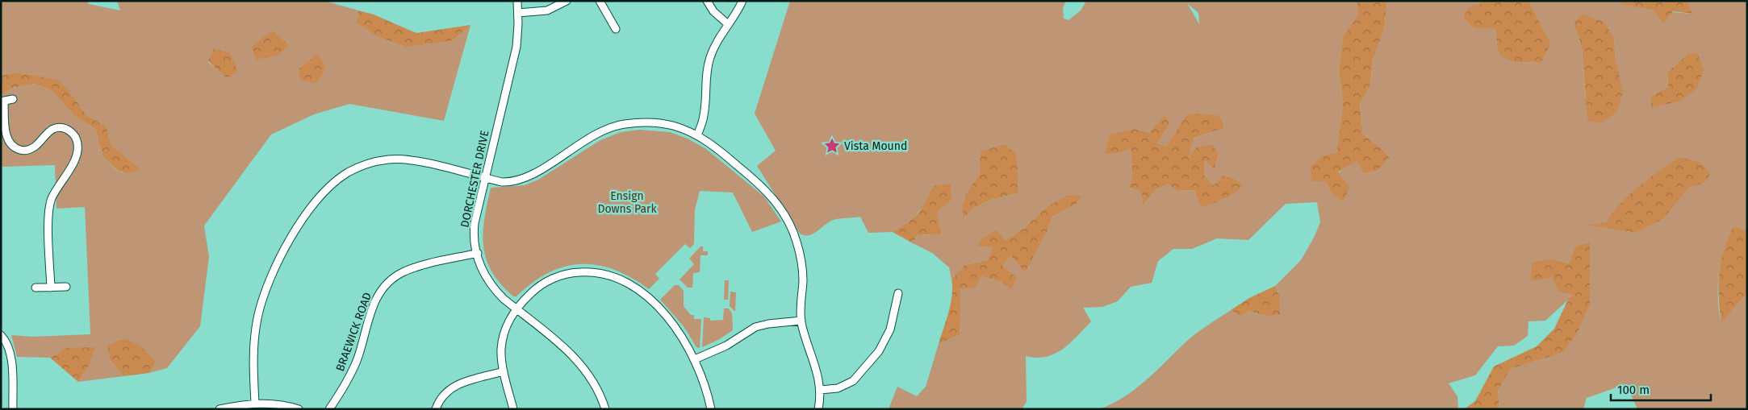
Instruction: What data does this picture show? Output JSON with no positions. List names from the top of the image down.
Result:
{
  "streets": {
    "street": ["DORCHESTER DRIVE", "BRAEWICK ROAD"]
  },
  "crossings": [
    ["DORCHESTER DRIVE", "BRAEWICK ROAD"]
  ],
  "parks": ["Ensign Downs Park"],
  "places": {
    "place": ["Vista Mound"]
  },
  "scale_bar": "100 m"
}
